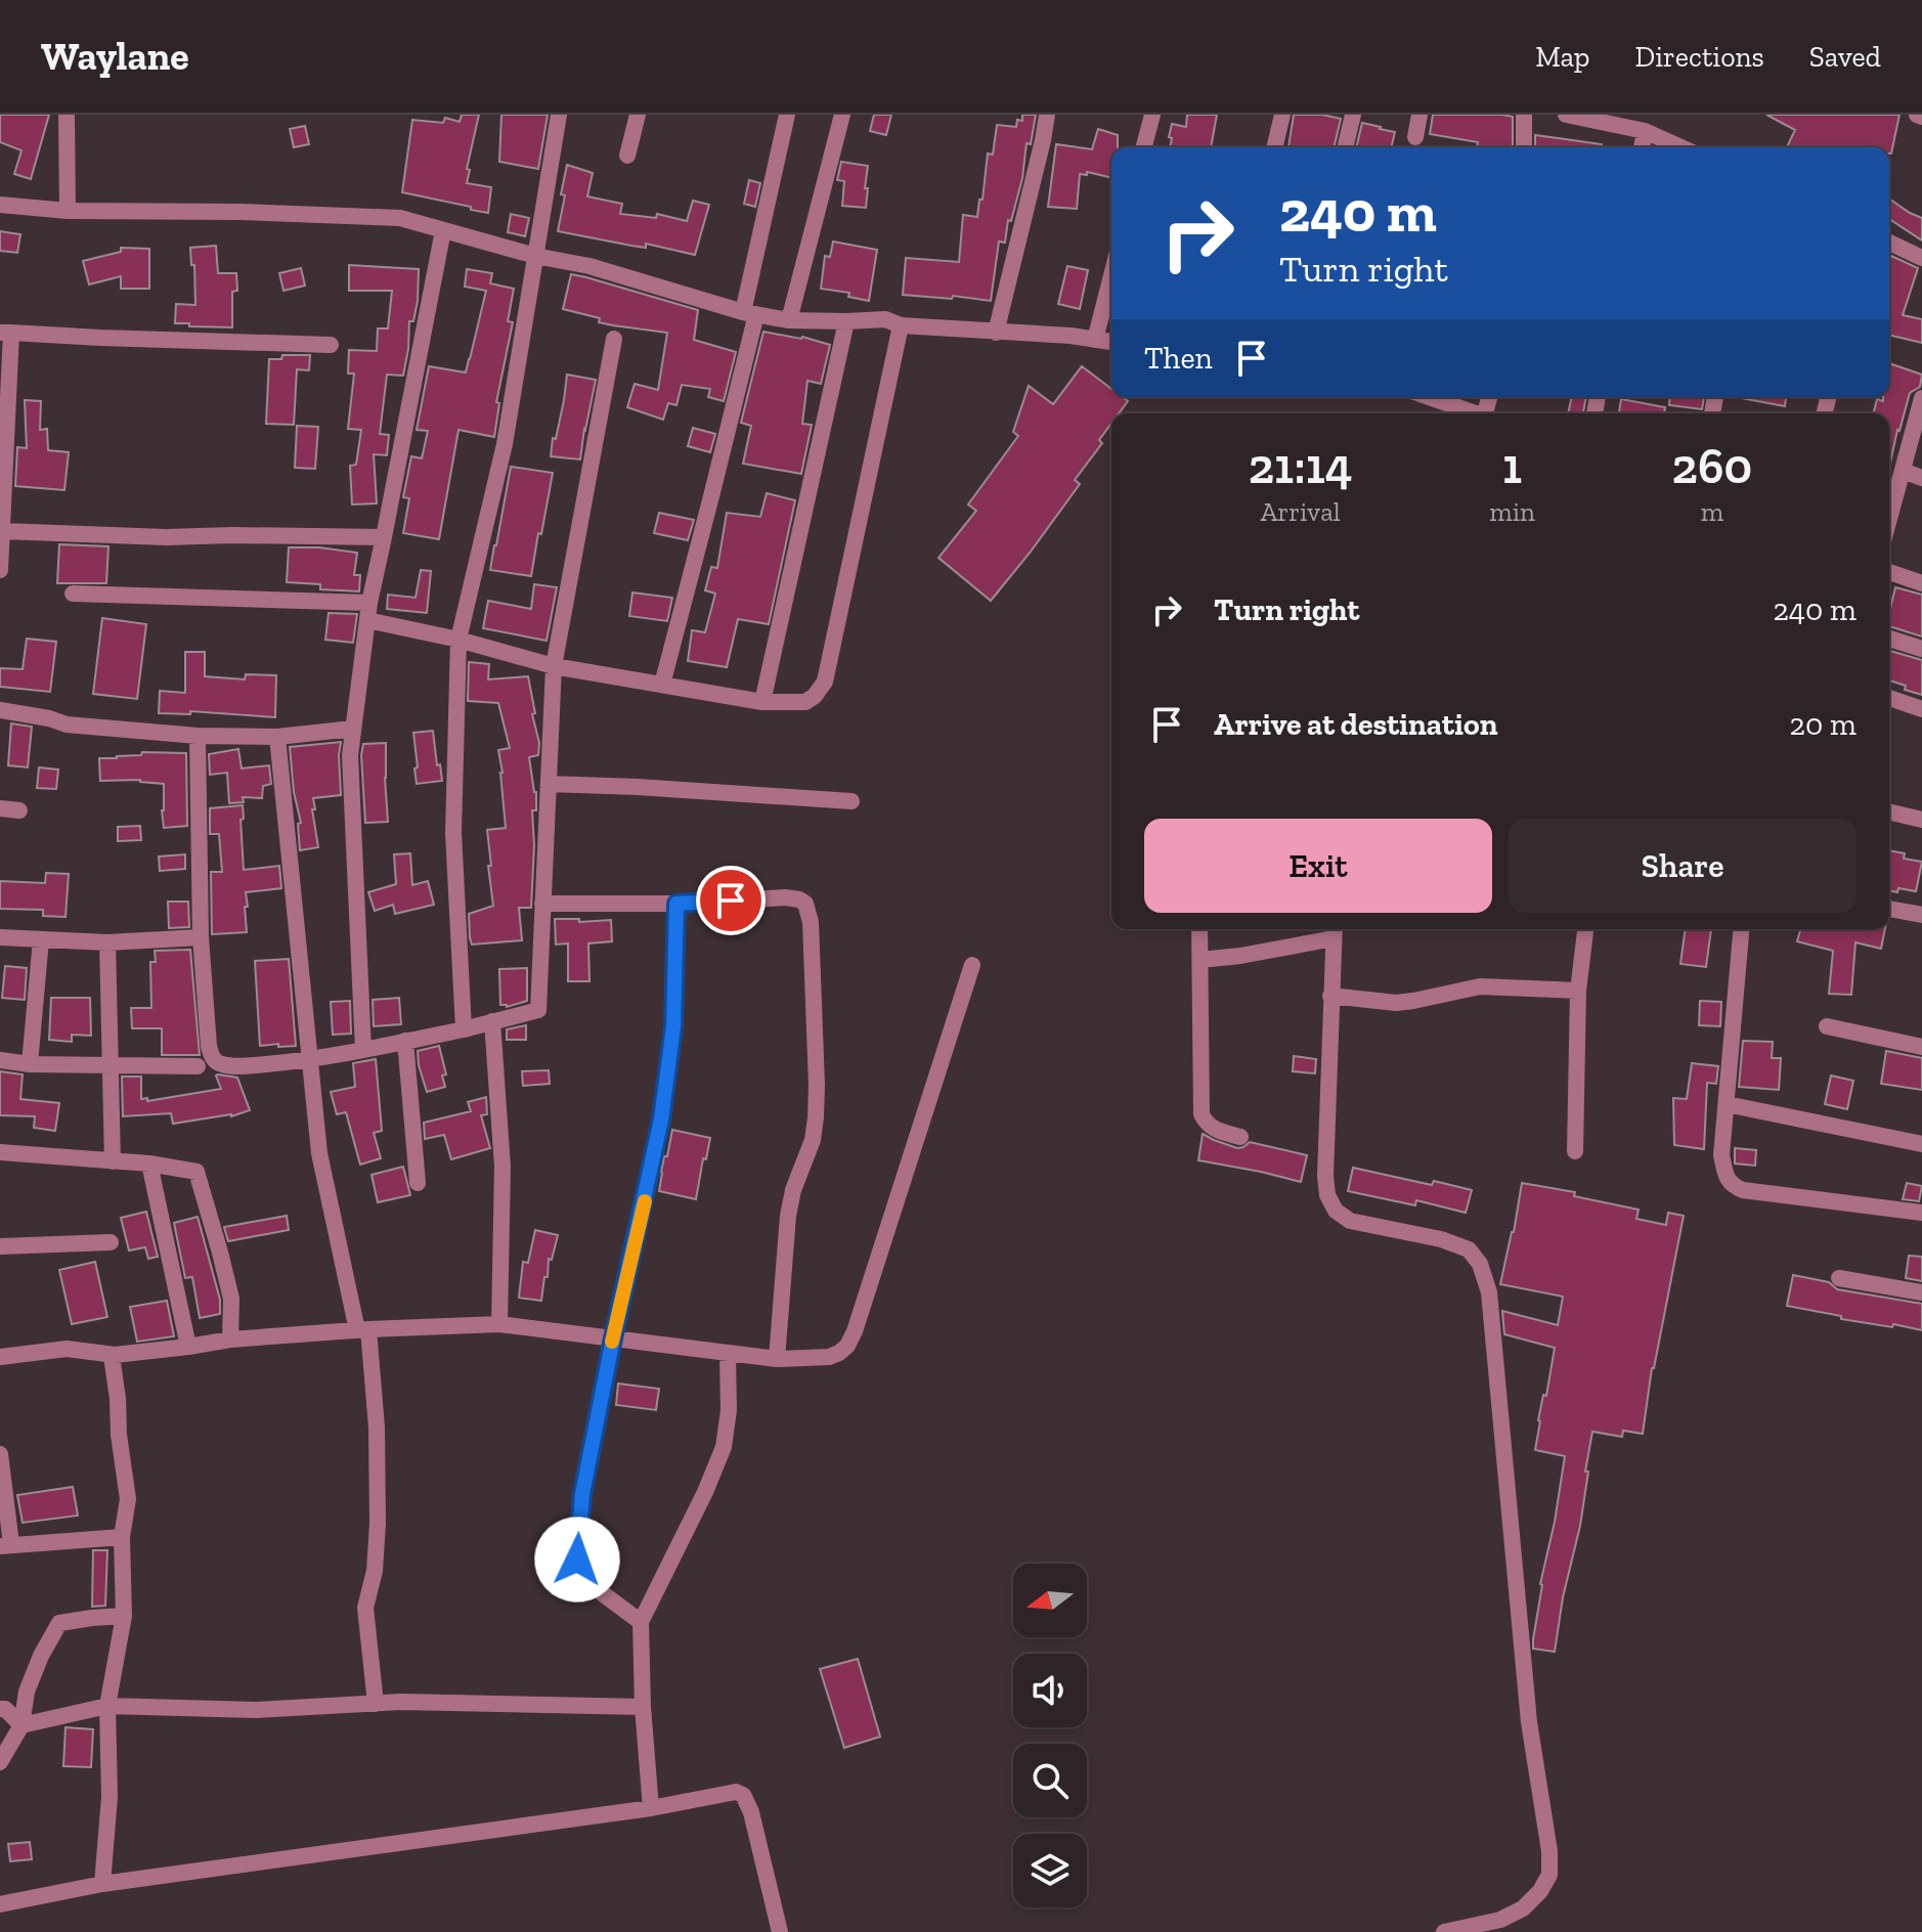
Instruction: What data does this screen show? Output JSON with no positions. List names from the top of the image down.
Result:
{
  "north": "left",
  "page": {
    "header": "Waylane",
    "nav": ["Map", "Directions", "Saved"],
    "turn": ["240 m", "Turn right"],
    "then": "Then",
    "eta": [
      "21:14",
      "Arrival",
      "1",
      "min",
      "260",
      "m"
    ],
    "list": [
      {
        "name": "Turn right",
        "value": "240 m"
      },
      {
        "name": "Arrive at destination",
        "value": "20 m"
      }
    ],
    "buttons": ["Exit", "Share"]
  }
}
